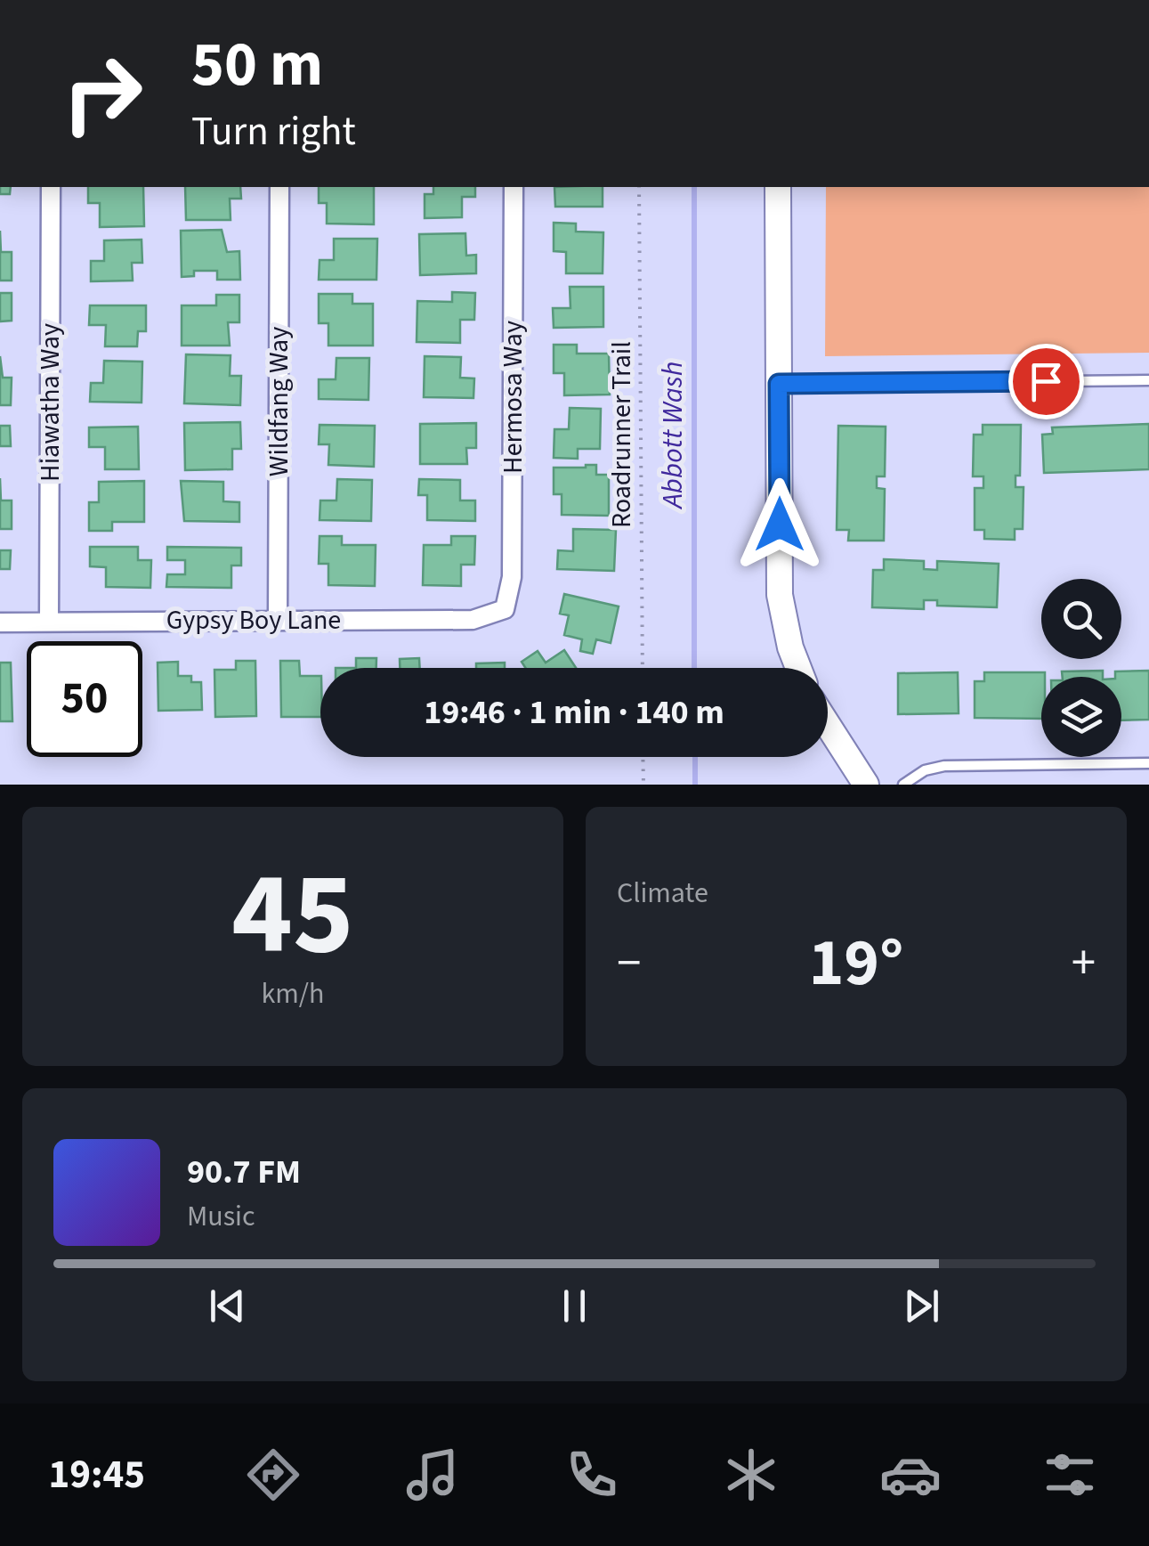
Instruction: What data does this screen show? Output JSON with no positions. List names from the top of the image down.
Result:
{
  "streets": {
    "street": [
      "Hermosa Way",
      "Wildfang Way",
      "Hiawatha Way",
      "Gypsy Boy Lane"
    ],
    "path": ["Roadrunner Trail"]
  },
  "crossings": [
    ["Hermosa Way", "Gypsy Boy Lane"],
    ["Wildfang Way", "Gypsy Boy Lane"],
    ["Hiawatha Way", "Gypsy Boy Lane"]
  ],
  "water": ["Abbott Wash"],
  "page": {
    "turn": ["50 m", "Turn right"],
    "limit": "50",
    "trip": "19:46 · 1 min · 140 m",
    "tile": [
      ["45", "km/h"],
      "Climate"
    ],
    "heat": ["−", "19°", "+"],
    "song": ["90.7 FM", "Music"],
    "tabs": "19:45"
  }
}
